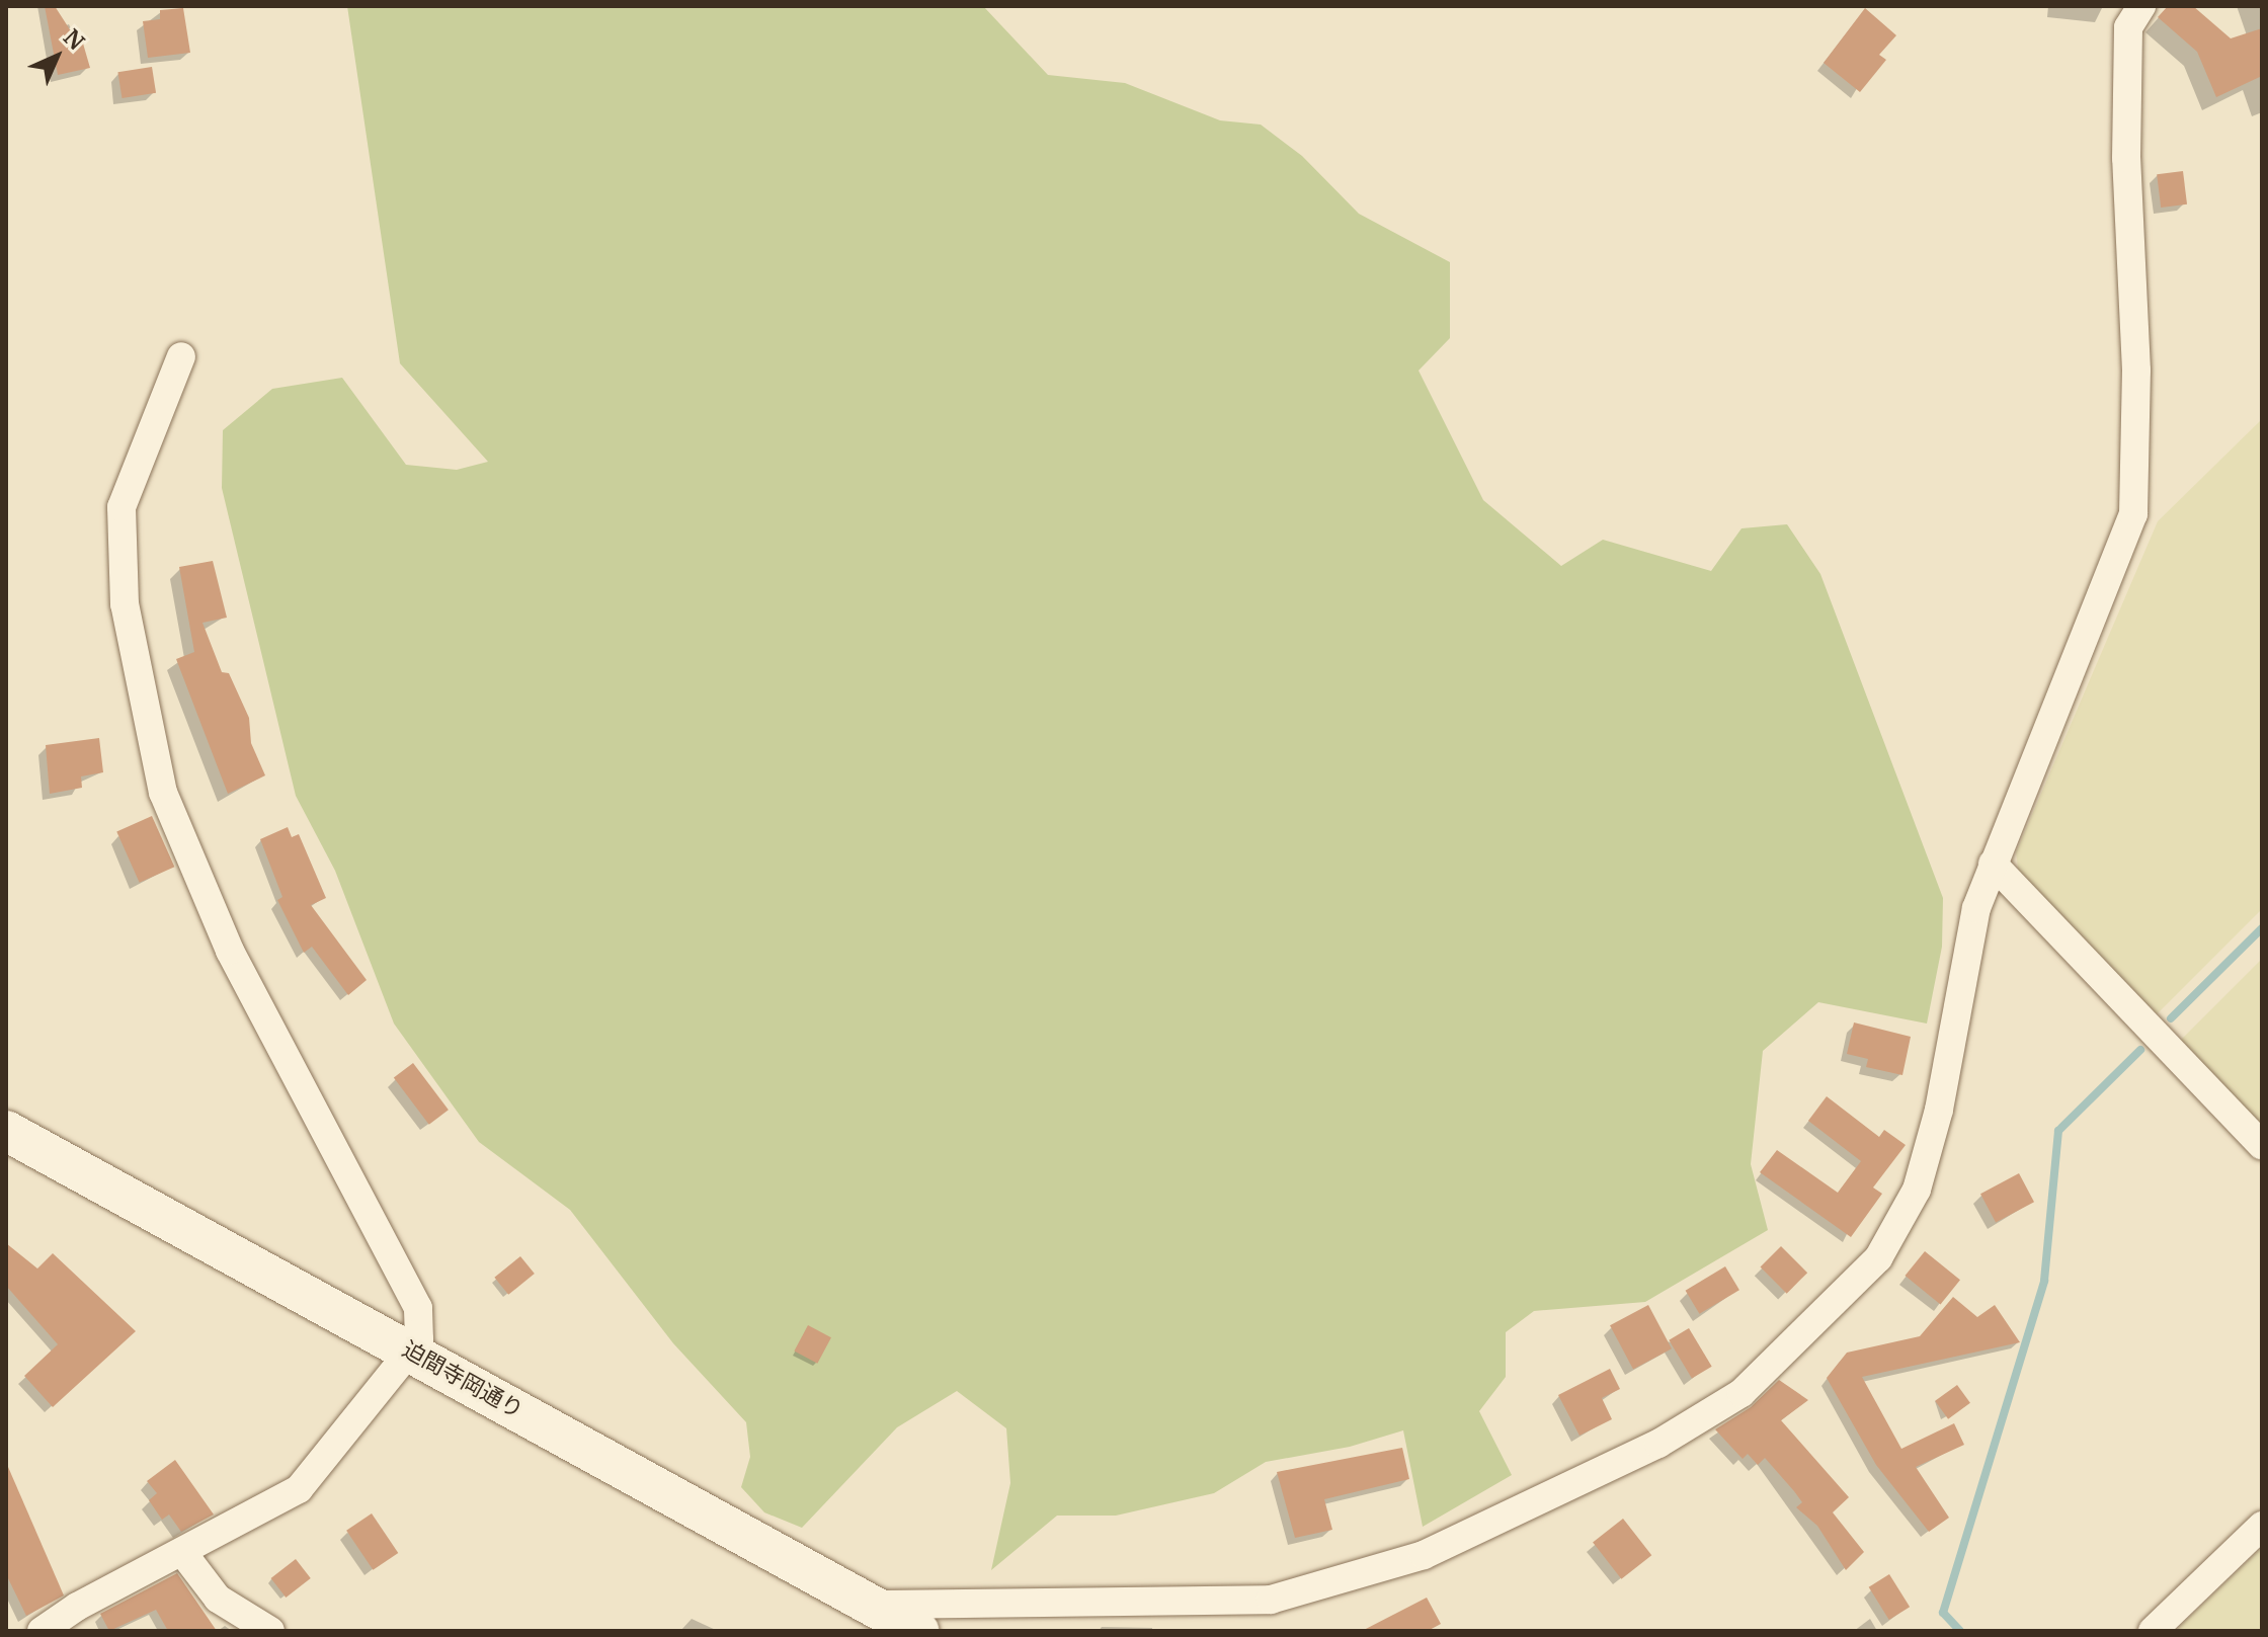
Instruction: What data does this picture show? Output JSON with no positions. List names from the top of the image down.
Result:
{
  "streets": {
    "street": ["迫間寺岡通り"]
  },
  "north": "top right"
}
